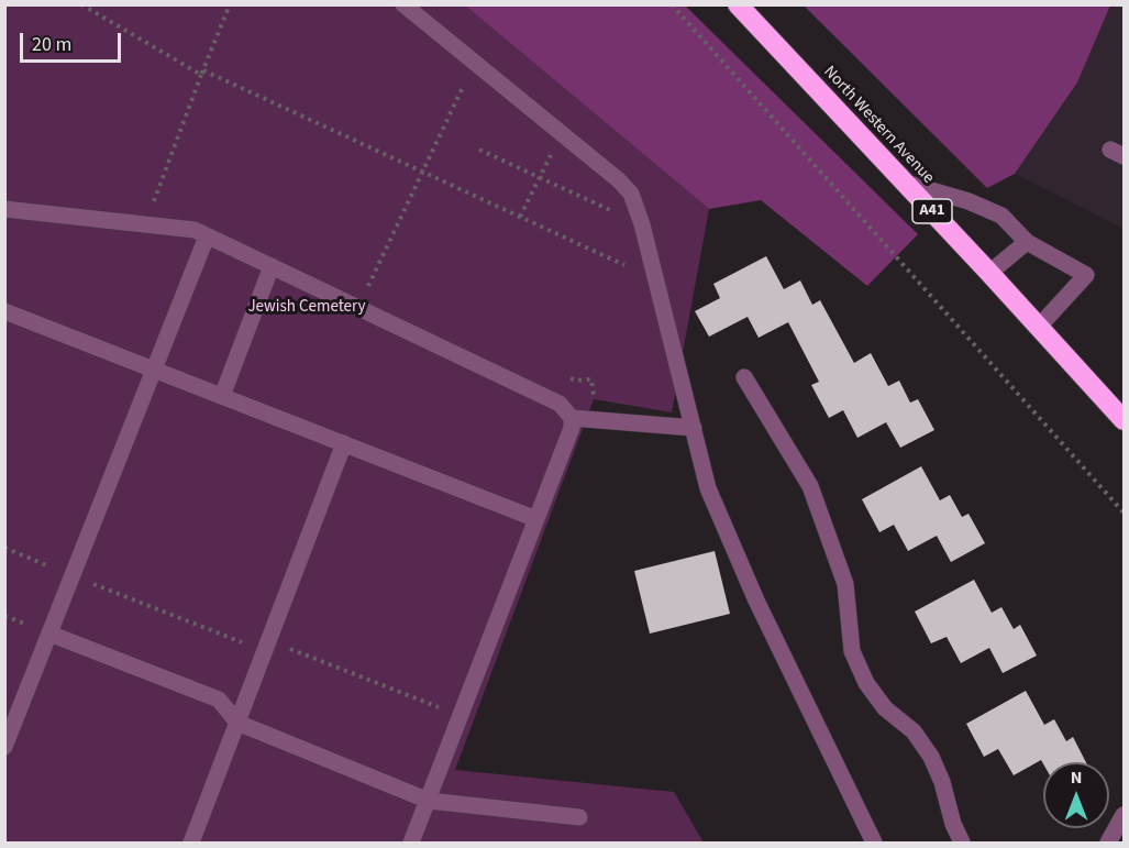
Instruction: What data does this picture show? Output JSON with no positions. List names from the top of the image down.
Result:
{
  "streets": {
    "highway": ["North Western Avenue", "A41"]
  },
  "parks": ["Jewish Cemetery"],
  "scale_bar": "20 m",
  "north": "top"
}
